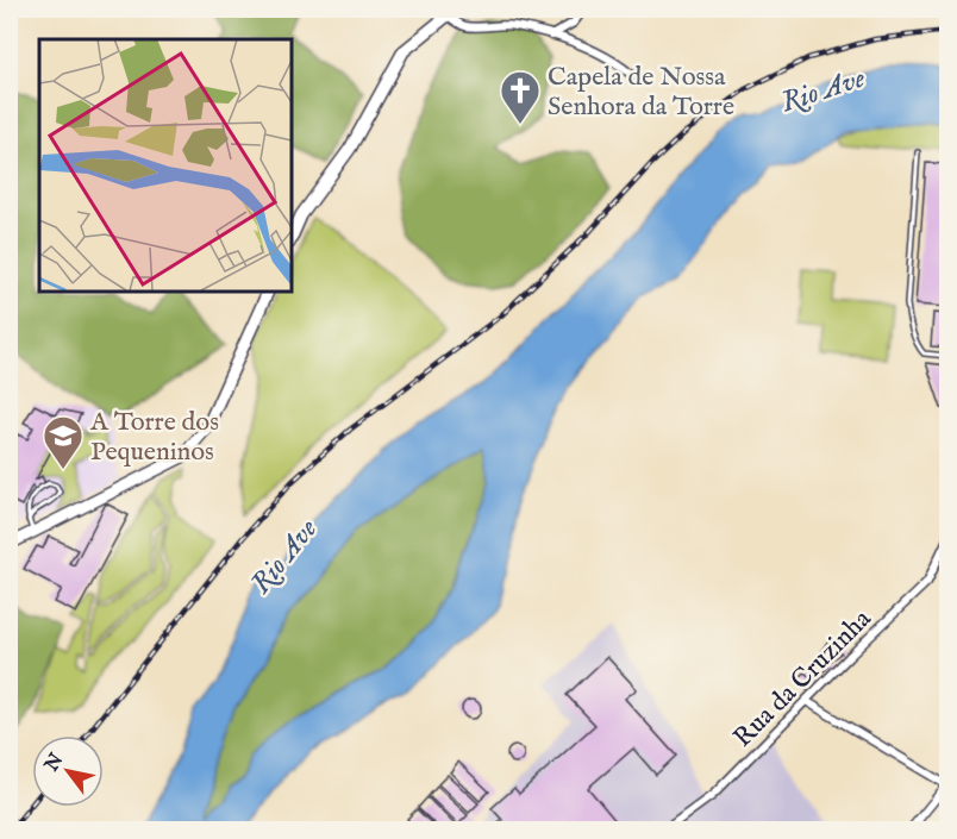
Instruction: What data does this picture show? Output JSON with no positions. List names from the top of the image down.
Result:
{
  "streets": {
    "street": ["Rua da Cruzinha"]
  },
  "water": ["Rio Ave"],
  "places": {
    "church": ["Capela de Nossa Senhora da Torre"],
    "school or university": ["A Torre dos Pequeninos"]
  },
  "north": "top left"
}
